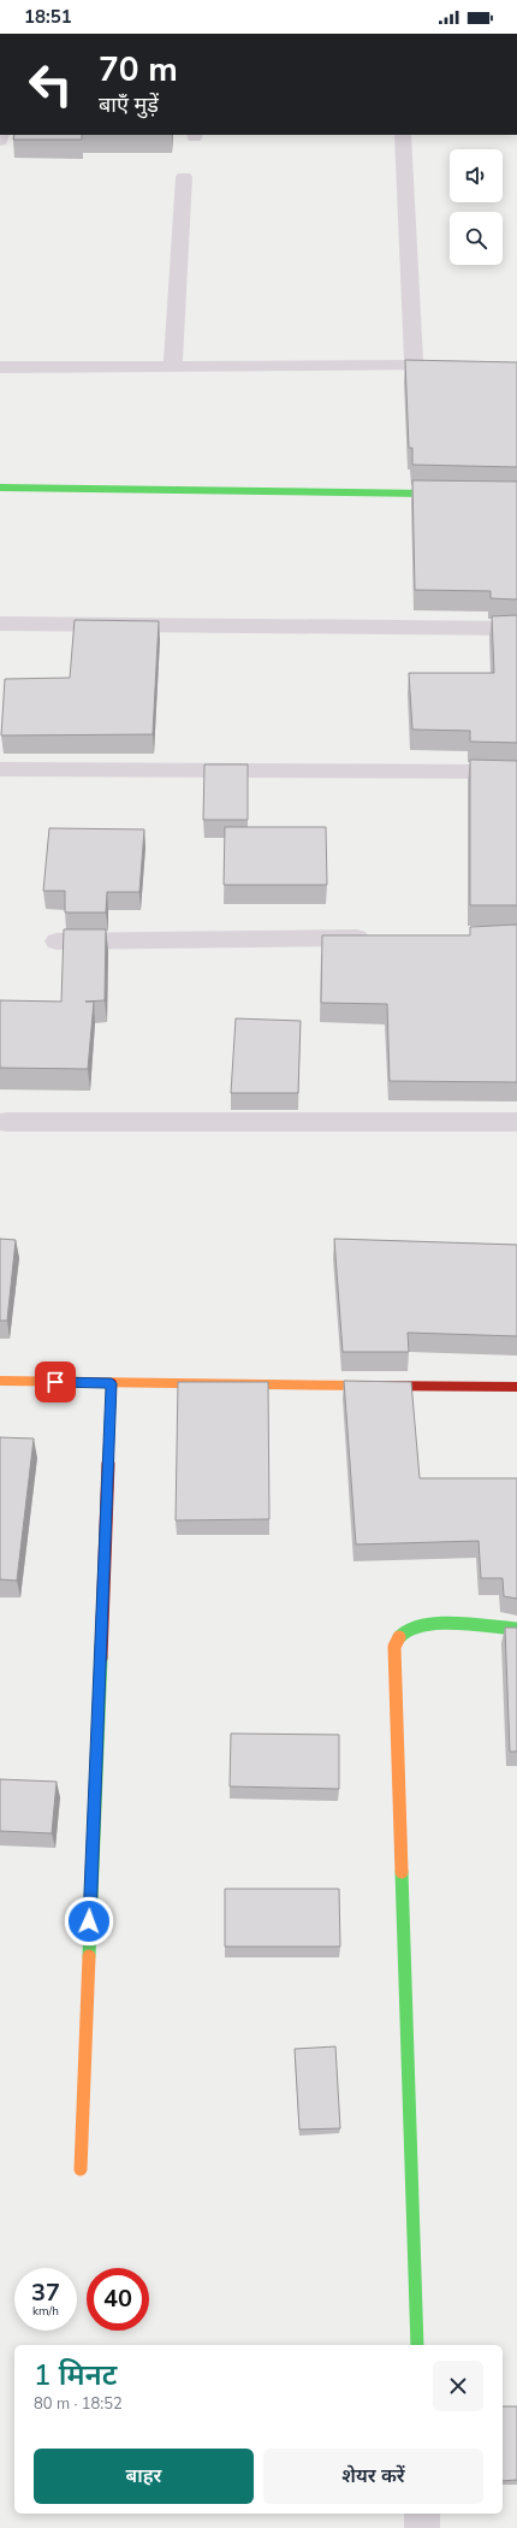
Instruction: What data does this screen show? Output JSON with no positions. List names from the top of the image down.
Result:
{
  "page": {
    "status": "18:51",
    "turn": ["70 m", "बाएँ मुड़ें"],
    "speed": "37 km/h",
    "limit": "40",
    "heading": ["1 मिनट", "80 m · 18:52"],
    "buttons": ["बाहर", "शेयर करें"]
  }
}
